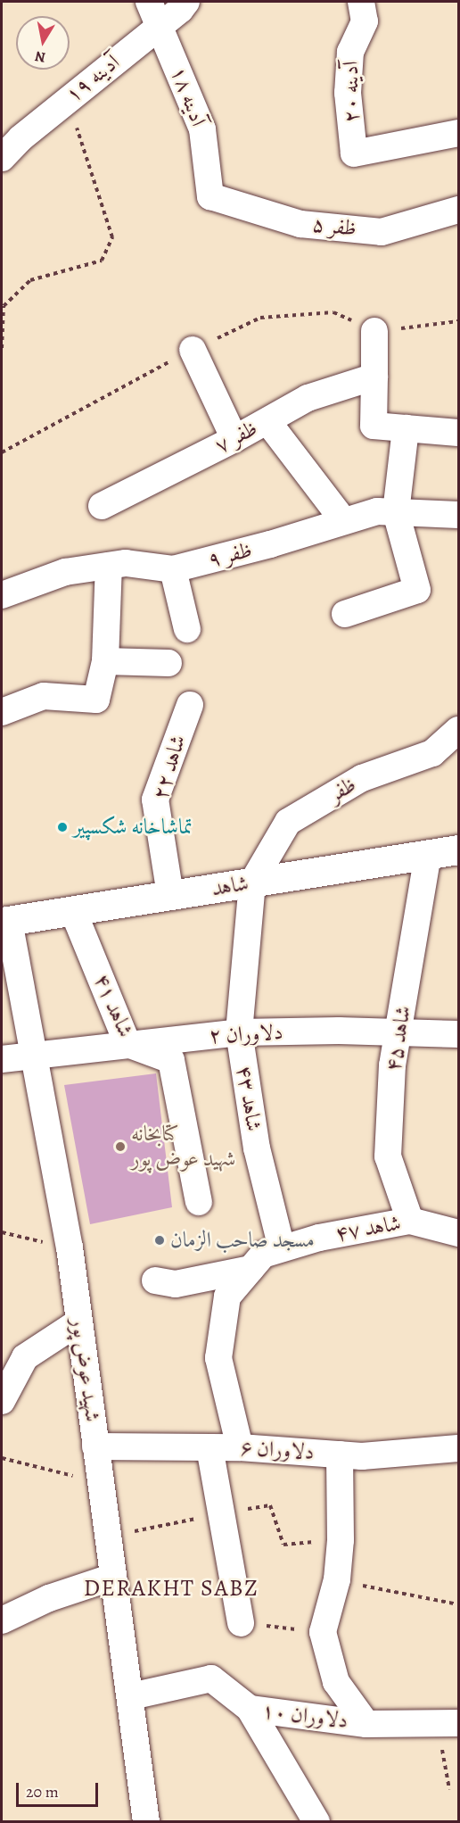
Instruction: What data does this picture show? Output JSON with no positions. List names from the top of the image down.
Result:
{
  "streets": {
    "main road": ["شاهد"],
    "street": [
      "آدینه ۱۹",
      "آدینه ۲۰",
      "آدینه ۱۸",
      "ظفر ۵",
      "ظفر ۷",
      "ظفر ۹",
      "شاهد ۲۲",
      "ظفر",
      "شاهد ۴۱",
      "دلاوران ۲",
      "شاهد ۴۵",
      "شاهد ۴۳",
      "شاهد ۴۷",
      "شهید عوض پور",
      "دلاوران ۶",
      "دلاوران ۱۰"
    ]
  },
  "crossings": [
    ["آدینه ۱۹", "آدینه ۱۸"],
    ["آدینه ۱۸", "ظفر ۵"],
    ["شاهد ۲۲", "شاهد"],
    ["ظفر", "شاهد"],
    ["ظفر", "شاهد ۴۳"],
    ["شاهد", "شاهد ۴۱"],
    ["شاهد", "شاهد ۴۵"],
    ["شاهد", "شاهد ۴۳"],
    ["شاهد", "شهید عوض پور"],
    ["شاهد ۴۱", "دلاوران ۲"],
    ["دلاوران ۲", "شاهد ۴۵"],
    ["دلاوران ۲", "شاهد ۴۳"],
    ["دلاوران ۲", "شهید عوض پور"],
    ["شاهد ۴۵", "شاهد ۴۷"],
    ["شاهد ۴۳", "شاهد ۴۷"],
    ["شاهد ۴۷", "دلاوران ۶"],
    ["شهید عوض پور", "دلاوران ۶"],
    ["شهید عوض پور", "دلاوران ۱۰"]
  ],
  "districts": ["DERAKHT SABZ"],
  "places": ["تماشاخانه شکسپیر", "کتابخانه شهید عوض پور", "مسجد صاحب الزمان"],
  "scale_bar": "20 m",
  "north": "bottom"
}
